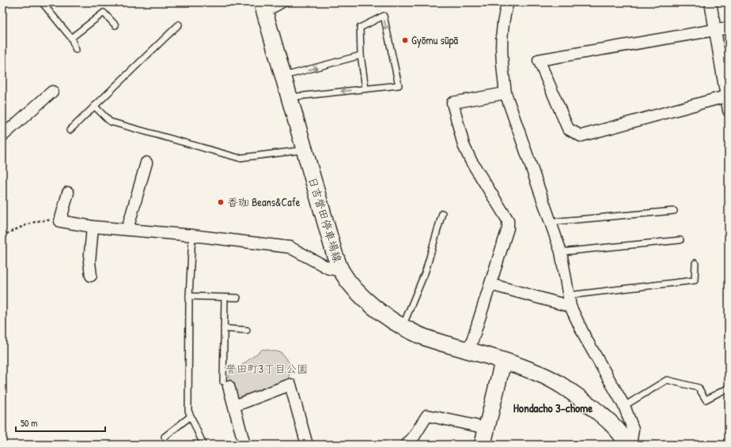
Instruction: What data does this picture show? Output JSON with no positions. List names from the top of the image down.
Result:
{
  "streets": {
    "main road": ["日吉誉田停車場線"]
  },
  "districts": ["Hondacho 3-chome"],
  "parks": ["誉田町3丁目公園"],
  "places": ["Gyōmu sūpā", "香珈 Beans&Cafe"],
  "scale_bar": "50 m"
}
